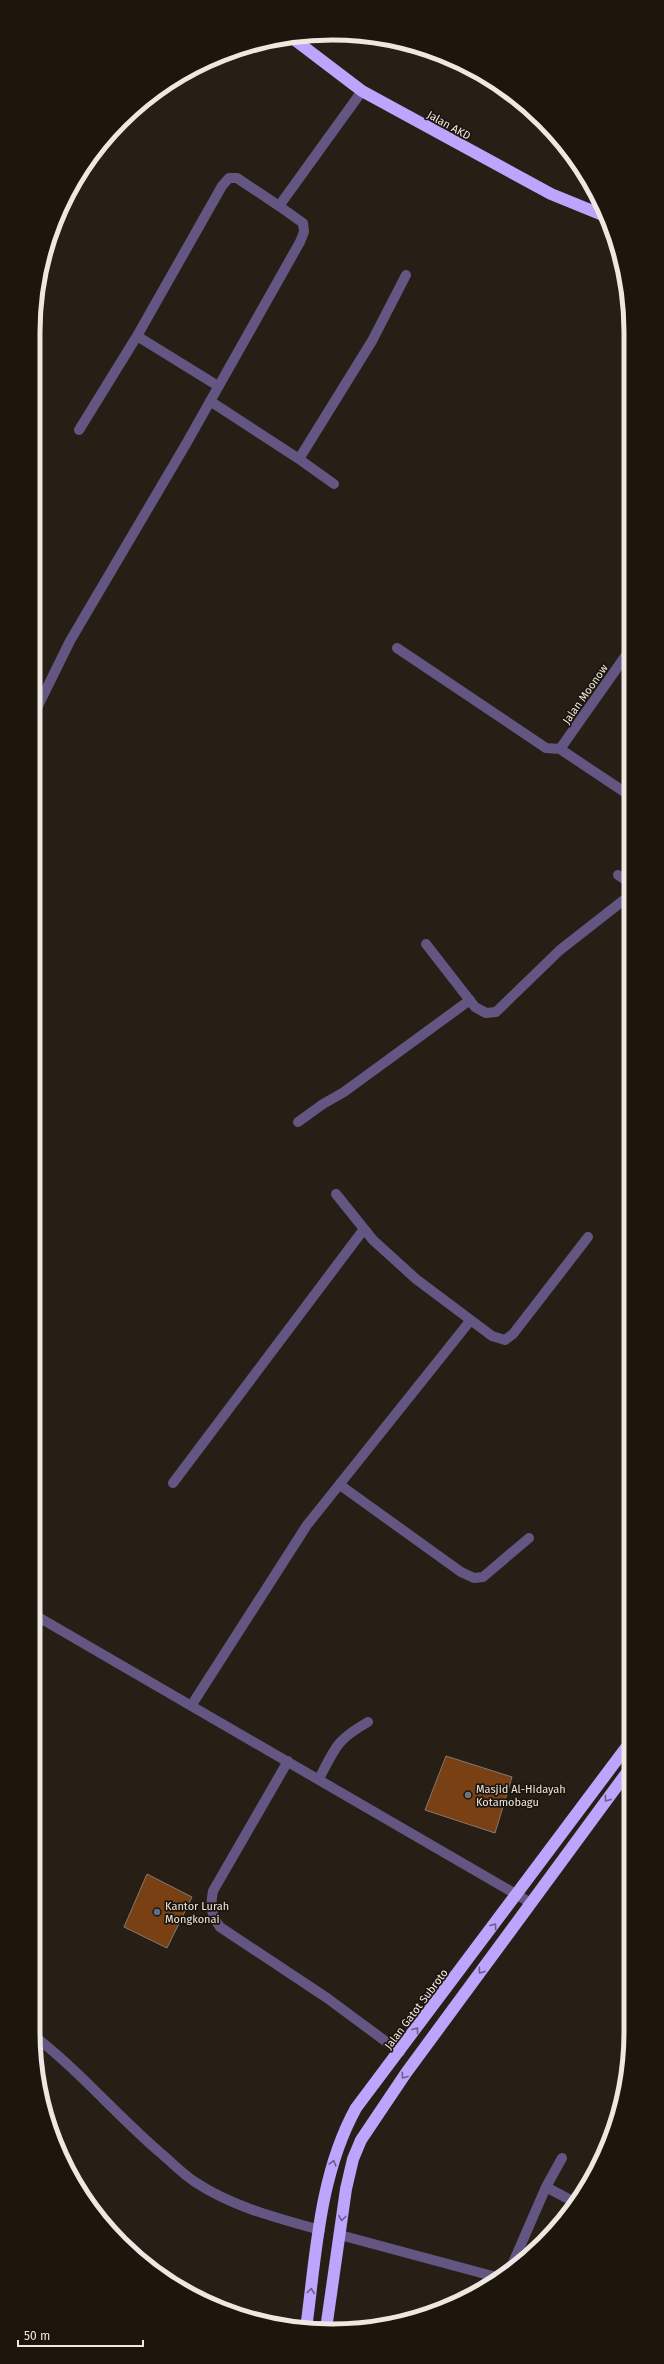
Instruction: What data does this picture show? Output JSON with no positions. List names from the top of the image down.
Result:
{
  "streets": {
    "highway": ["Jalan AKD", "Jalan Gatot Subroto"],
    "street": ["Jalan Moonow"]
  },
  "places": ["Masjid Al-Hidayah Kotamobagu", "Kantor Lurah Mongkonai"],
  "scale_bar": "50 m"
}
